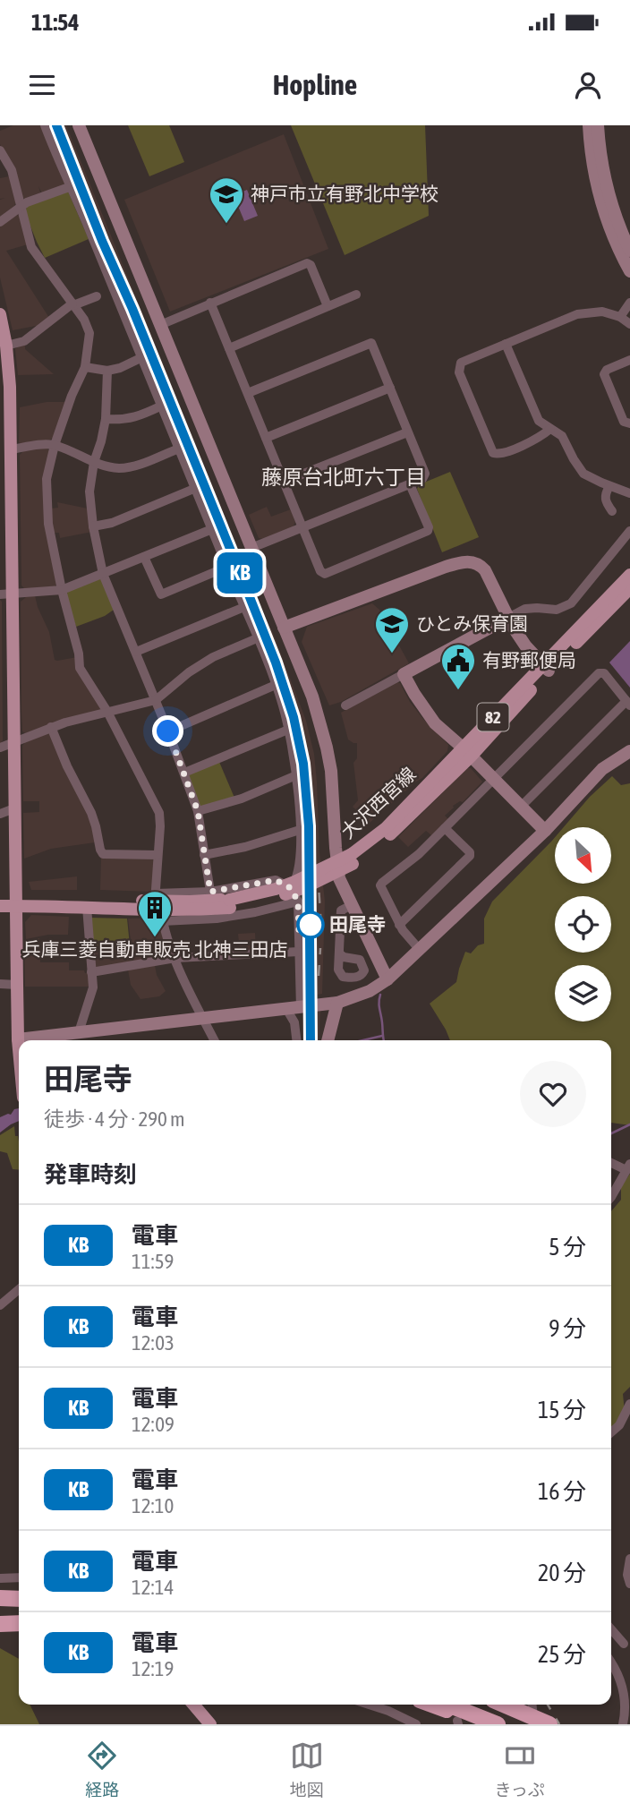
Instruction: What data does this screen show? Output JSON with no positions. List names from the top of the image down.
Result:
{
  "streets": {
    "main road": ["82", "大沢西宮線"]
  },
  "districts": ["藤原台北町六丁目"],
  "places": {
    "school or university": ["神戸市立有野北中学校", "ひとみ保育園"],
    "public building": ["有野郵便局"],
    "other": ["田尾寺"],
    "building": ["兵庫三菱自動車販売 北神三田店"]
  },
  "north": "bottom right",
  "page": {
    "status": "11:54",
    "header": "Hopline",
    "on_map": "KB",
    "heading": [
      ["田尾寺", "徒歩 · 4 分 · 290 m"],
      "発車時刻"
    ],
    "list": [
      {
        "mark": "KB",
        "name": "電車",
        "note": "11:59",
        "value": "5 分"
      },
      {
        "mark": "KB",
        "name": "電車",
        "note": "12:03",
        "value": "9 分"
      },
      {
        "mark": "KB",
        "name": "電車",
        "note": "12:09",
        "value": "15 分"
      },
      {
        "mark": "KB",
        "name": "電車",
        "note": "12:10",
        "value": "16 分"
      },
      {
        "mark": "KB",
        "name": "電車",
        "note": "12:14",
        "value": "20 分"
      },
      {
        "mark": "KB",
        "name": "電車",
        "note": "12:19",
        "value": "25 分"
      }
    ],
    "tabs": ["経路", "地図", "きっぷ"]
  }
}
